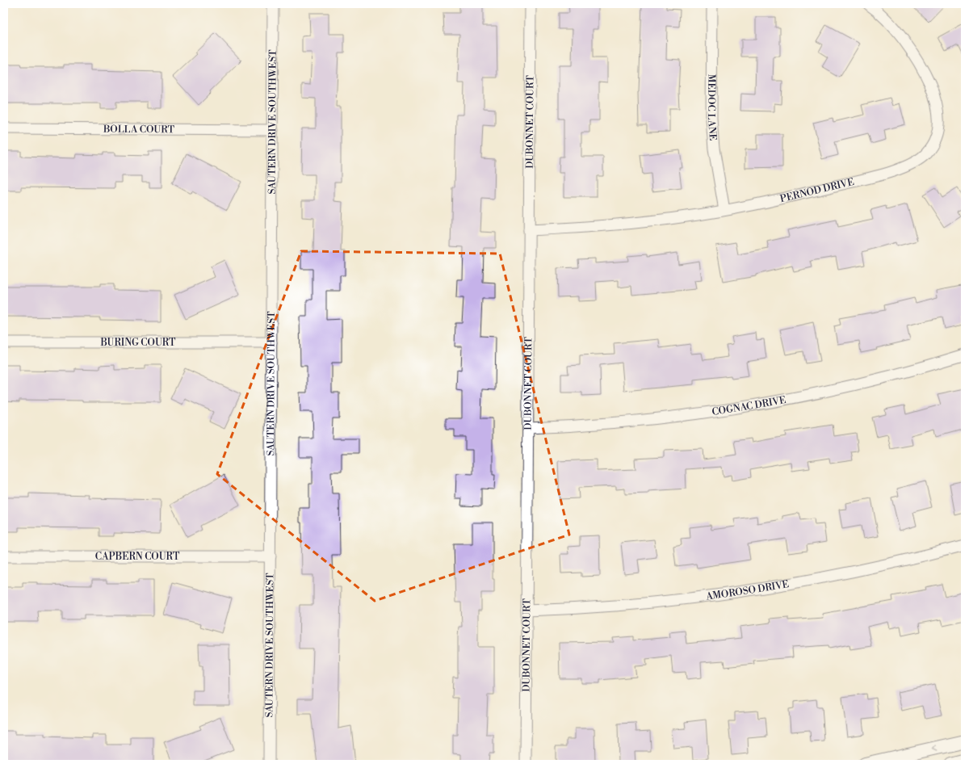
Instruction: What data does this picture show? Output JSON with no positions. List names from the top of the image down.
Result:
{
  "streets": {
    "street": [
      "MEDOC LANE",
      "SAUTERN DRIVE SOUTHWEST",
      "DUBONNET COURT",
      "BOLLA COURT",
      "PERNOD DRIVE",
      "BURING COURT",
      "COGNAC DRIVE",
      "CAPBERN COURT",
      "AMOROSO DRIVE"
    ]
  },
  "crossings": [
    ["MEDOC LANE", "PERNOD DRIVE"],
    ["SAUTERN DRIVE SOUTHWEST", "BOLLA COURT"],
    ["SAUTERN DRIVE SOUTHWEST", "BURING COURT"],
    ["SAUTERN DRIVE SOUTHWEST", "CAPBERN COURT"],
    ["DUBONNET COURT", "PERNOD DRIVE"],
    ["DUBONNET COURT", "COGNAC DRIVE"],
    ["DUBONNET COURT", "AMOROSO DRIVE"]
  ]
}
